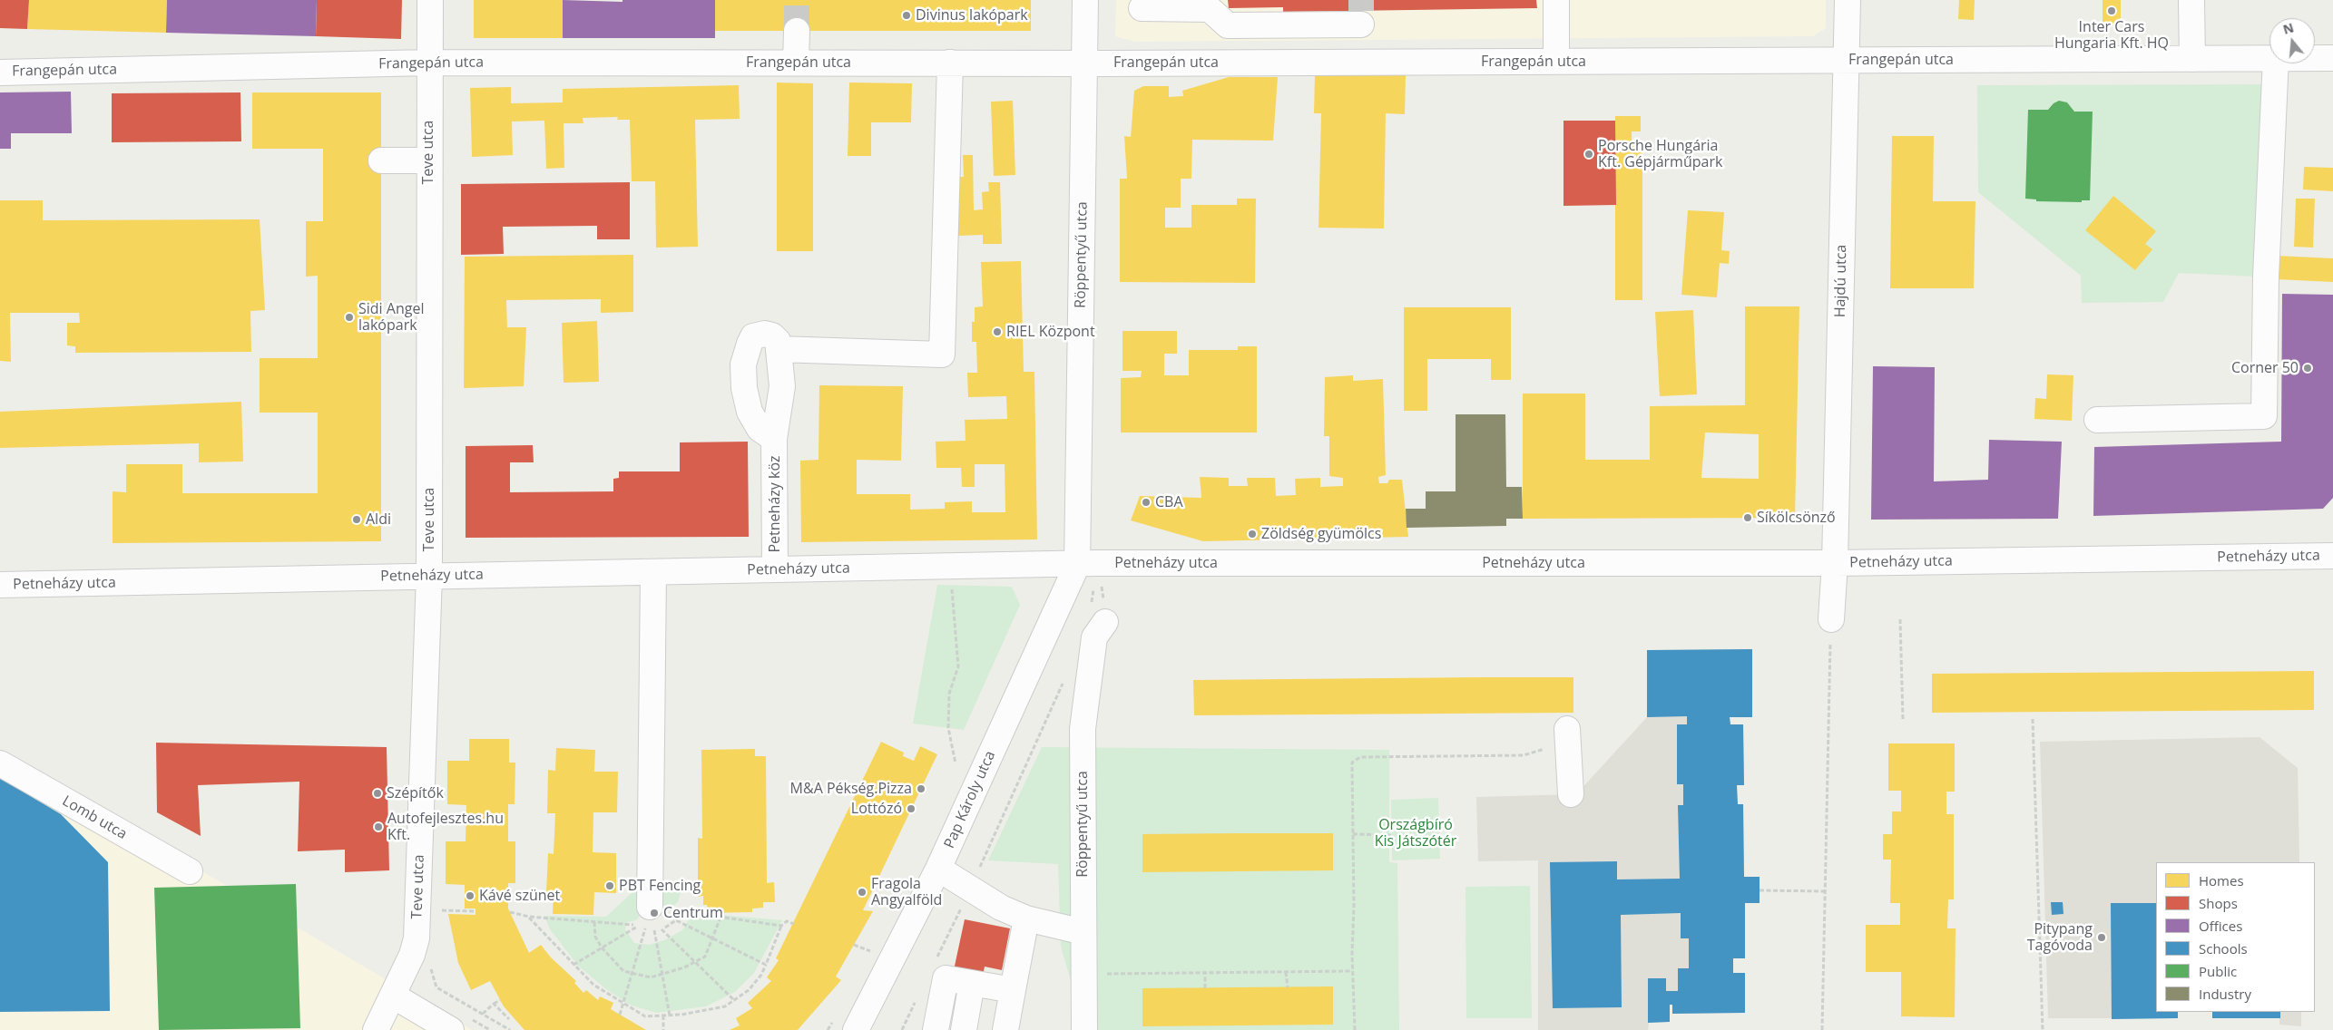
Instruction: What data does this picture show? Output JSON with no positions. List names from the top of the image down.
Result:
{
  "streets": {
    "street": [
      "Frangepán utca",
      "Teve utca",
      "Röppentyű utca",
      "Hajdú utca",
      "Petneházy köz",
      "Petneházy utca",
      "Pap Károly utca",
      "Lomb utca"
    ]
  },
  "crossings": [
    ["Frangepán utca", "Teve utca"],
    ["Frangepán utca", "Röppentyű utca"],
    ["Frangepán utca", "Hajdú utca"],
    ["Teve utca", "Petneházy utca"],
    ["Röppentyű utca", "Petneházy utca"],
    ["Röppentyű utca", "Pap Károly utca"],
    ["Hajdú utca", "Petneházy utca"],
    ["Petneházy köz", "Petneházy utca"],
    ["Petneházy utca", "Pap Károly utca"]
  ],
  "parks": ["Országbíró Kis Játszótér"],
  "places": [
    "Inter Cars Hungaria Kft. HQ",
    "Divinus lakópark",
    "Porsche Hungária Kft. Gépjárműpark",
    "Sidi Angel lakópark",
    "RIEL Központ",
    "Corner 50",
    "CBA",
    "Síkölcsönző",
    "Aldi",
    "Zöldség gyümölcs",
    "M&A Pékség.Pizza",
    "Szépítők",
    "Lottózó",
    "Autofejlesztes.hu Kft.",
    "PBT Fencing",
    "Fragola Angyalföld",
    "Kávé szünet",
    "Centrum",
    "Pitypang Tagóvoda"
  ],
  "legend": [
    "Homes",
    "Shops",
    "Offices",
    "Schools",
    "Public",
    "Industry"
  ],
  "north": "top"
}
